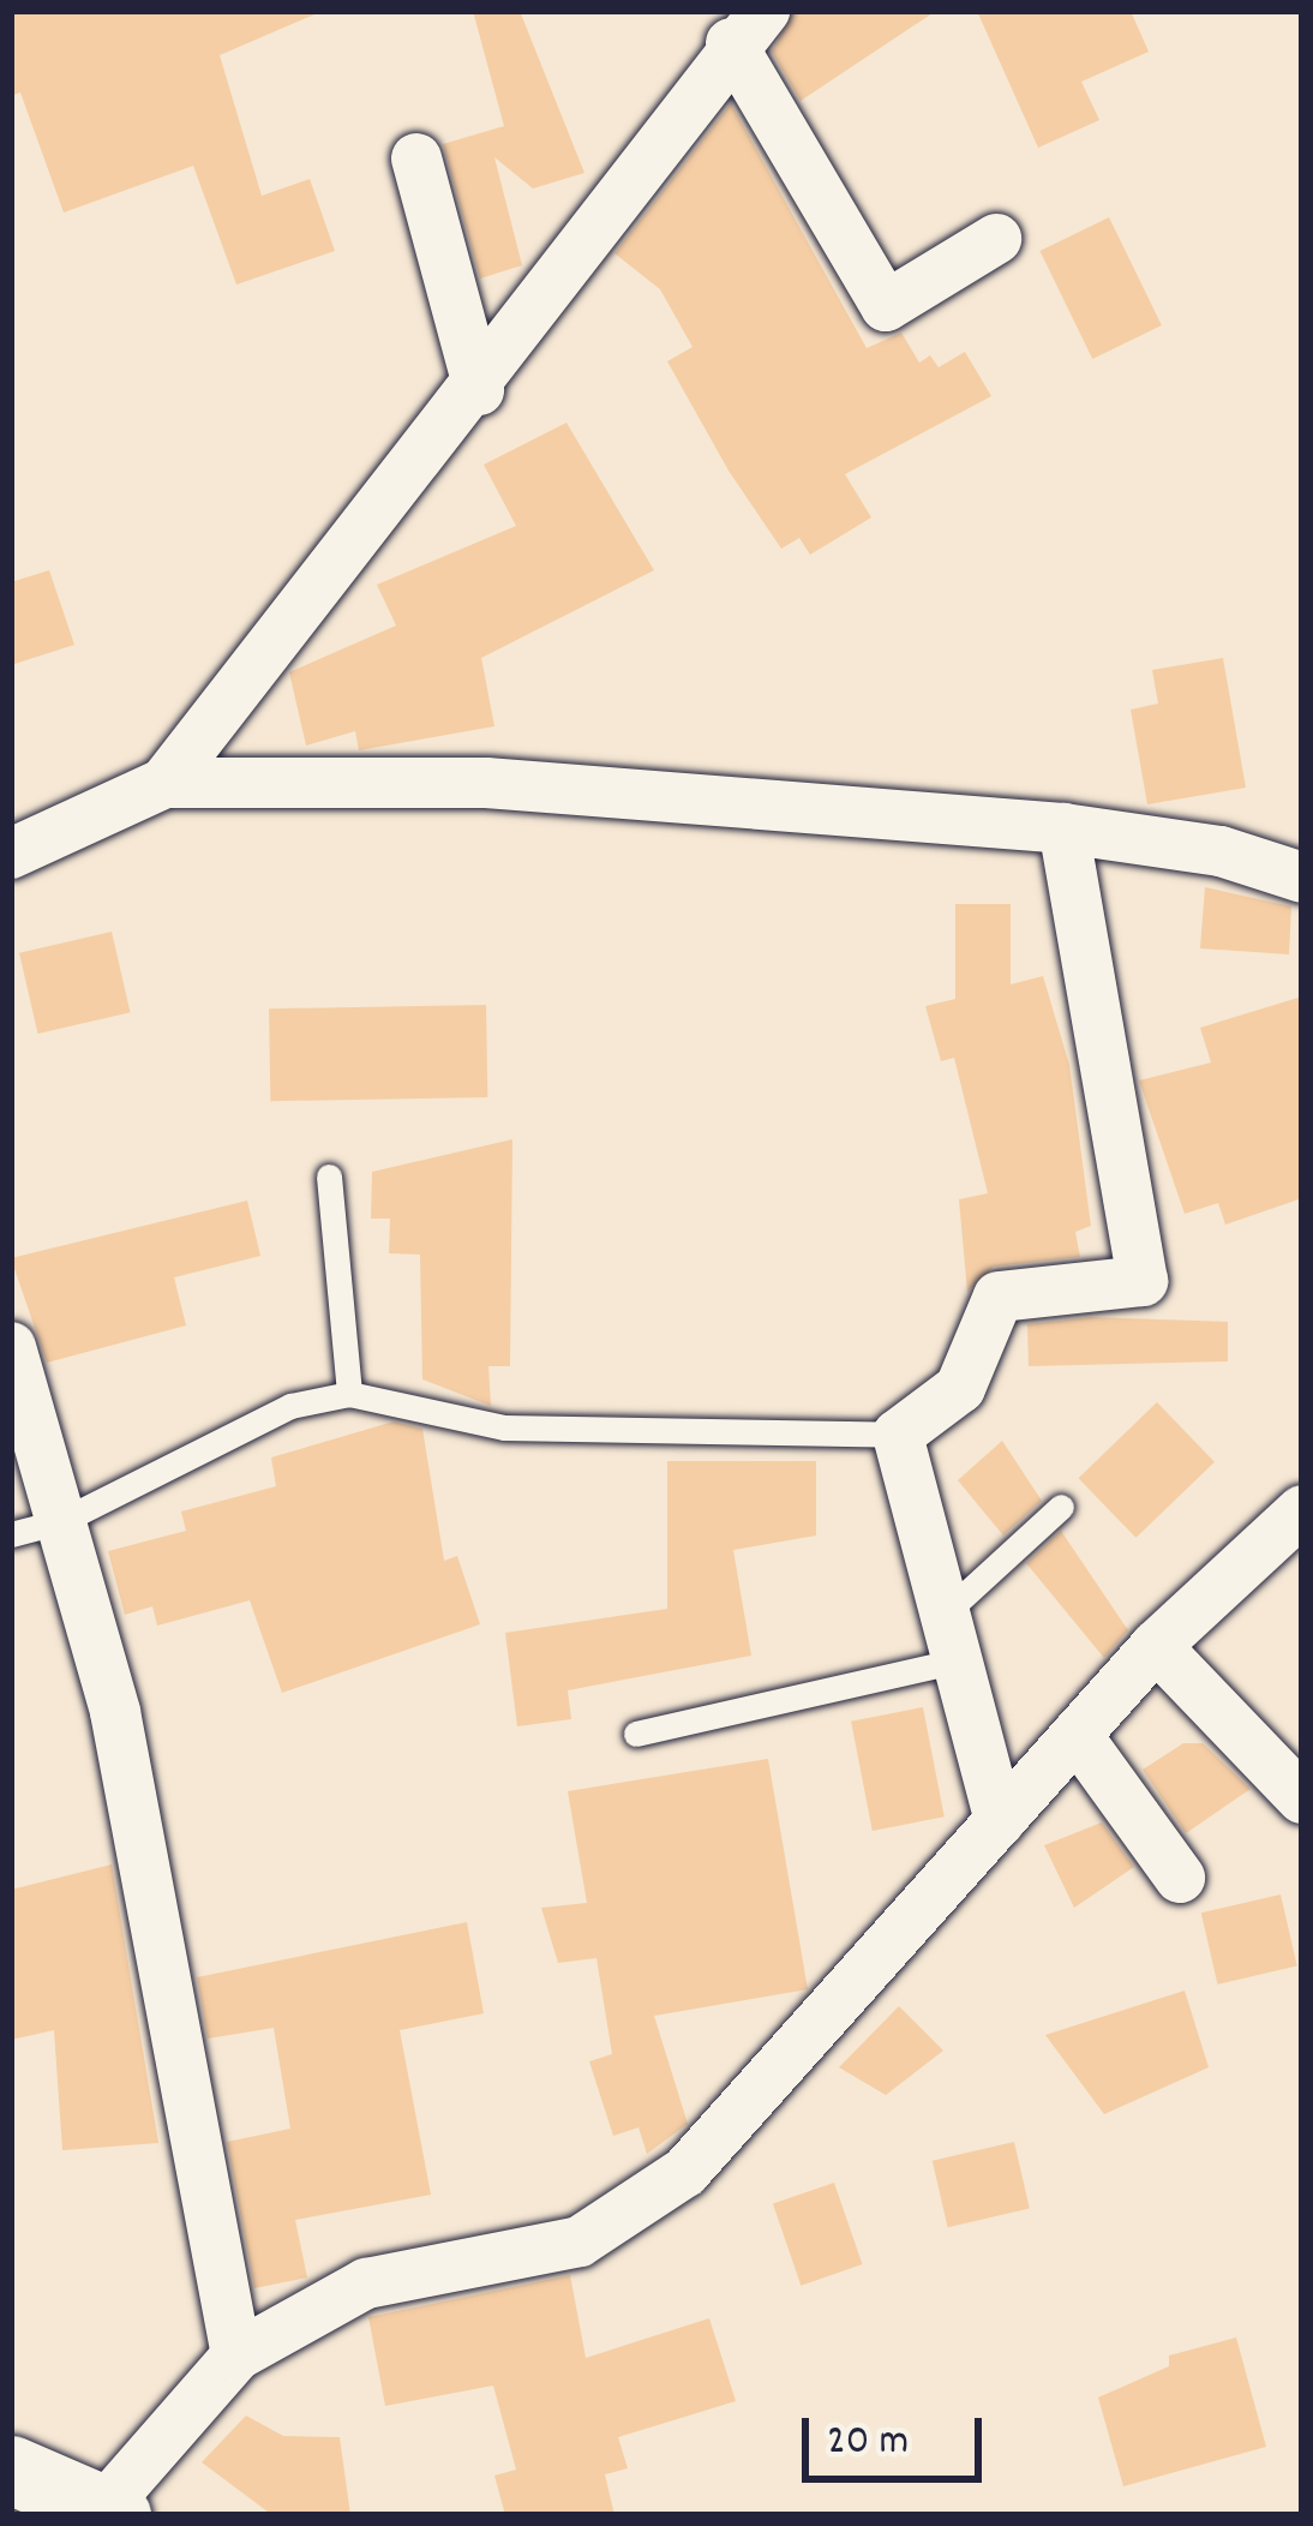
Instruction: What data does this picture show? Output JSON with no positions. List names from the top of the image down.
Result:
{
  "scale_bar": "20 m"
}
